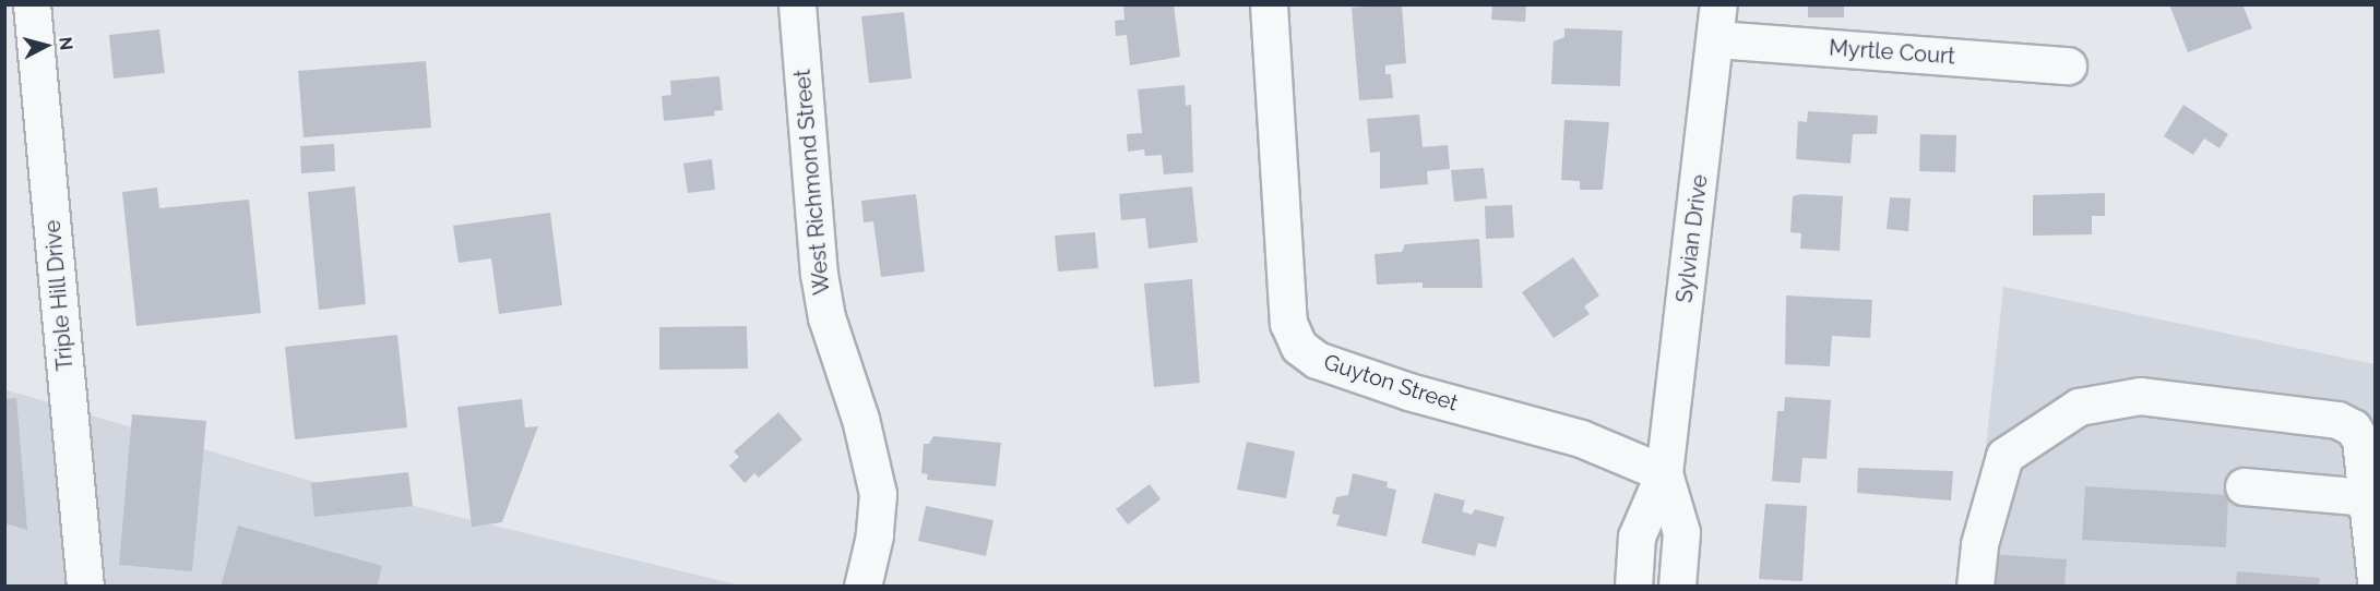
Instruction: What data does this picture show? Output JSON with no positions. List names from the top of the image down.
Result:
{
  "streets": {
    "street": [
      "Myrtle Court",
      "West Richmond Street",
      "Sylvian Drive",
      "Triple Hill Drive",
      "Guyton Street"
    ]
  },
  "crossings": [
    ["Myrtle Court", "Sylvian Drive"],
    ["Sylvian Drive", "Guyton Street"]
  ],
  "north": "right"
}
